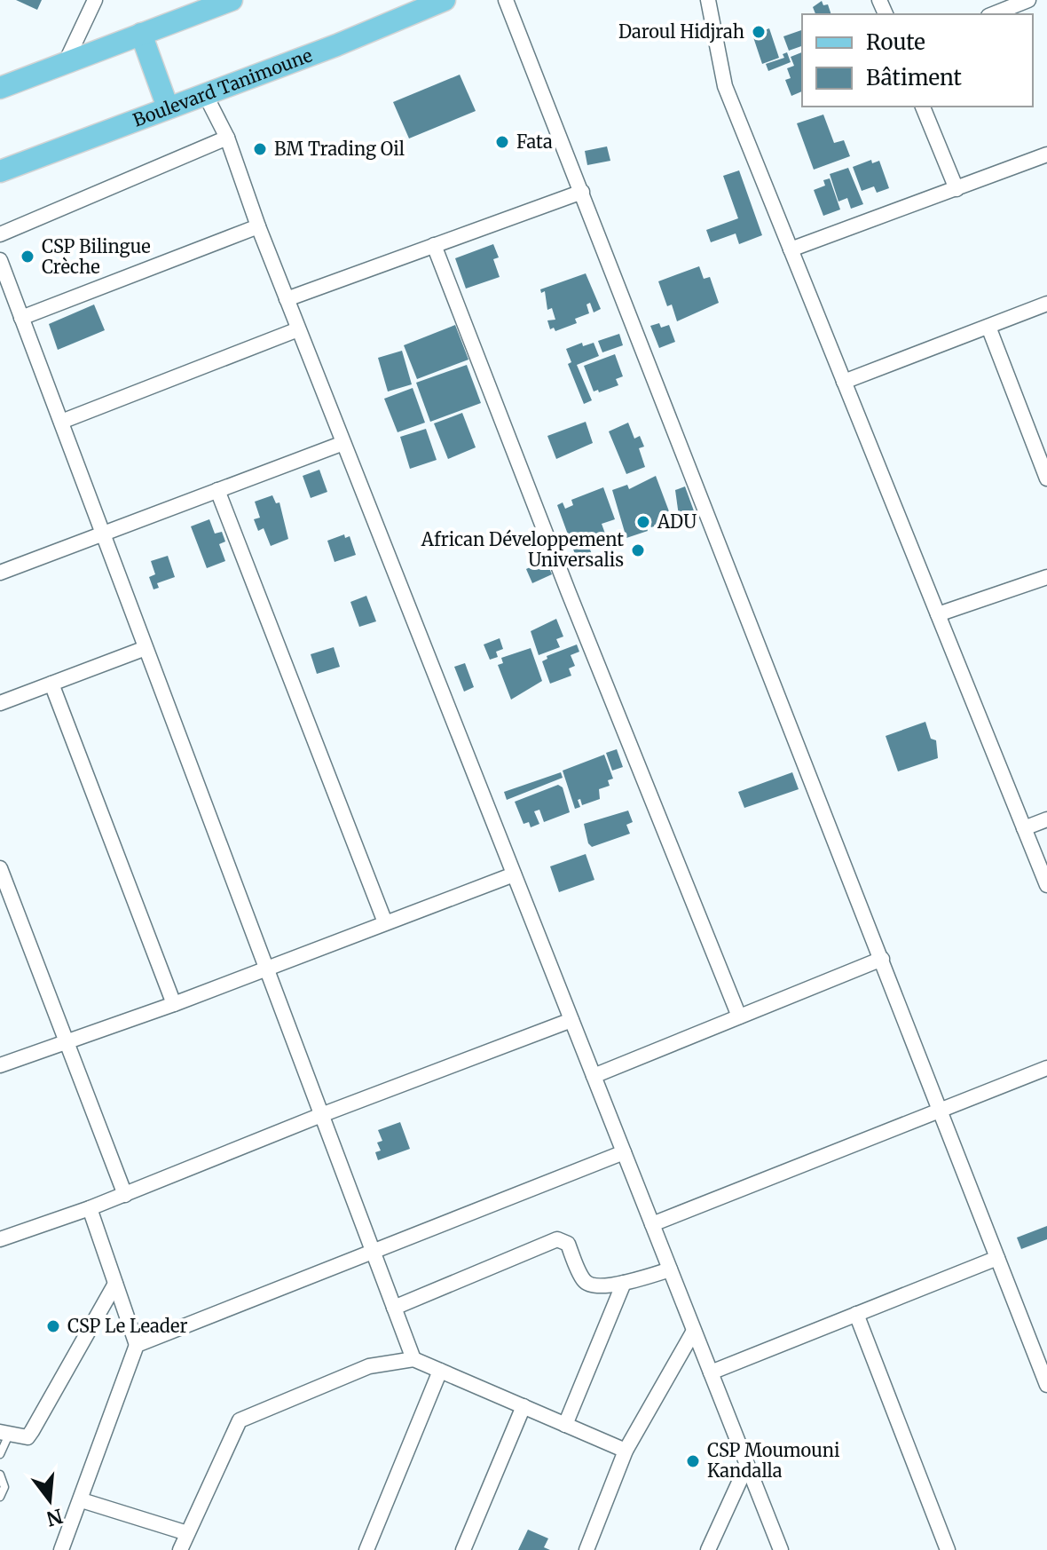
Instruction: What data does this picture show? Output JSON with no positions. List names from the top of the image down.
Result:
{
  "streets": {
    "main road": ["Boulevard Tanimoune"]
  },
  "places": [
    "Daroul Hidjrah",
    "Fata",
    "BM Trading Oil",
    "CSP Bilingue Crèche",
    "ADU",
    "African Développement Universalis",
    "CSP Le Leader",
    "CSP Moumouni Kandalla"
  ],
  "legend": ["Route", "Bâtiment"],
  "north": "bottom"
}
